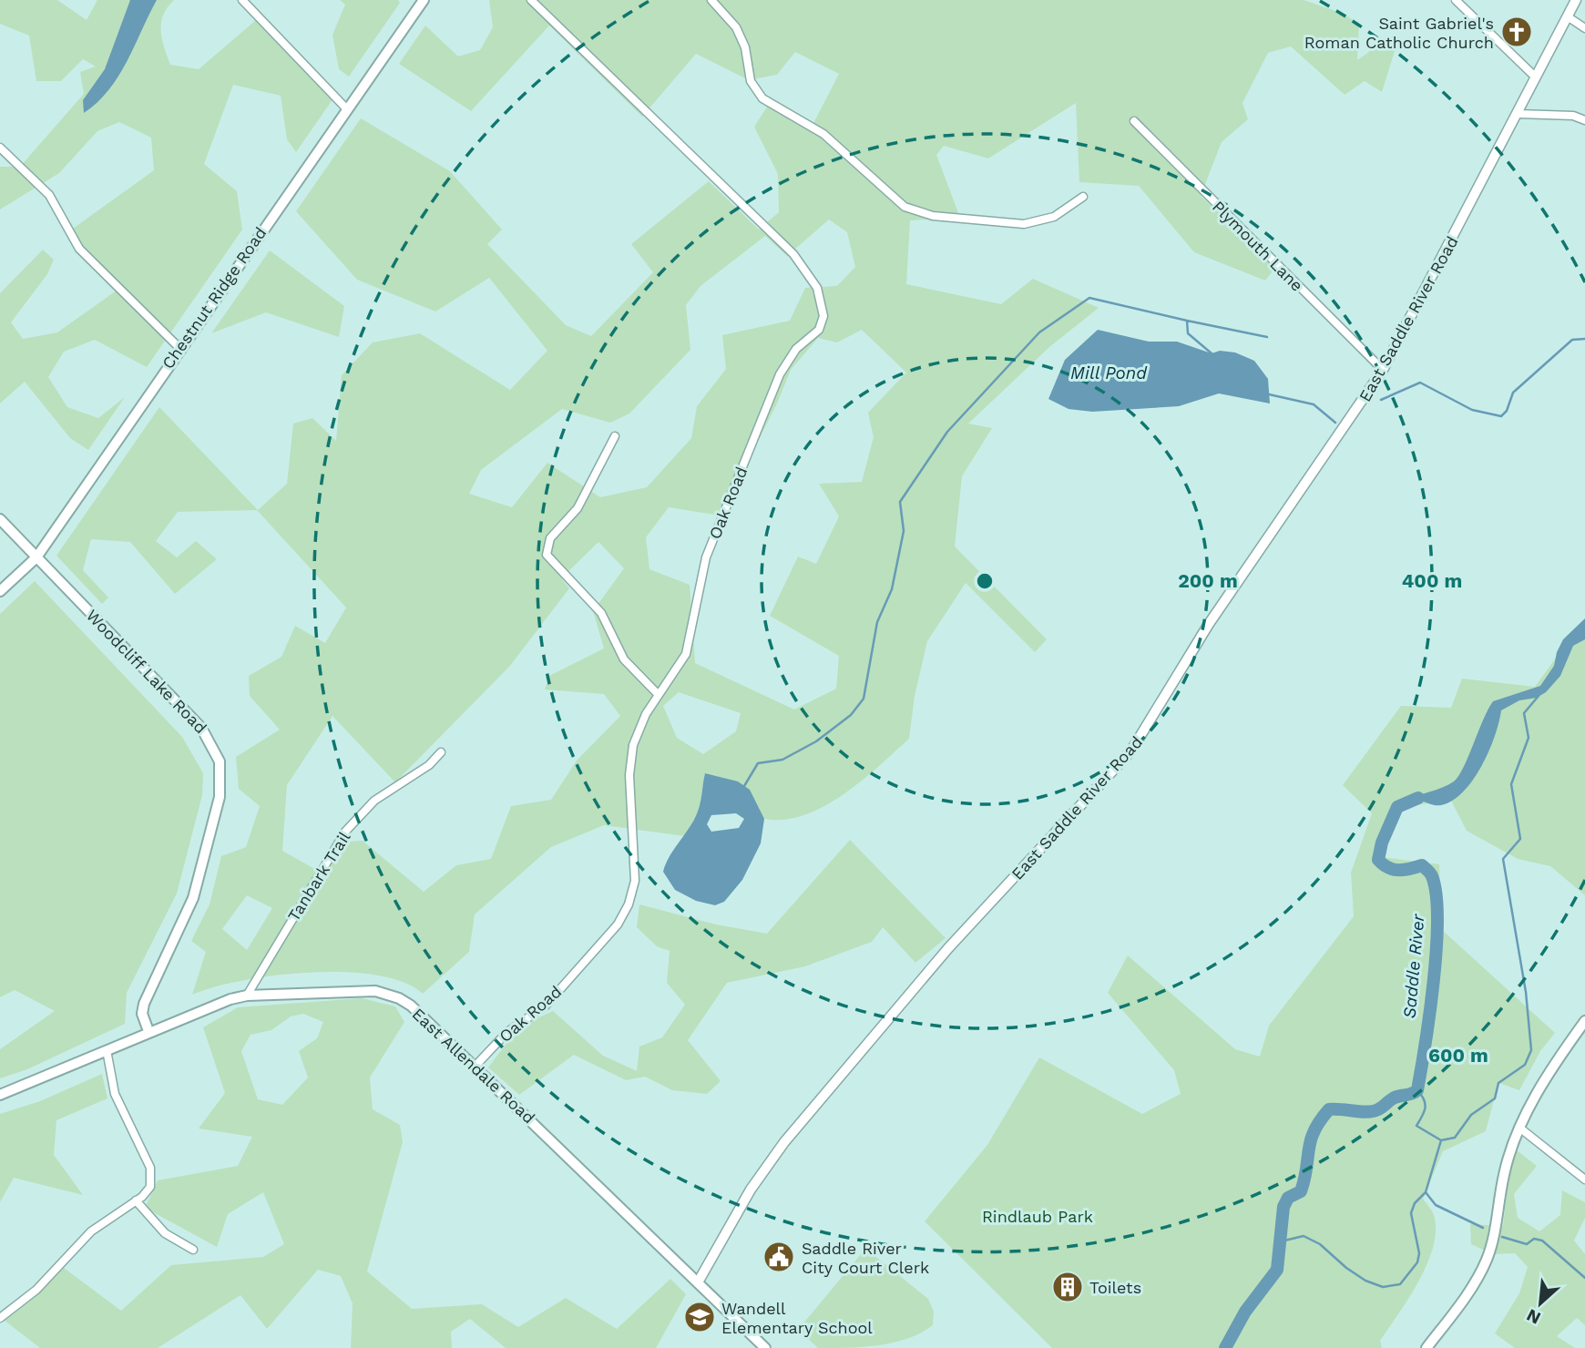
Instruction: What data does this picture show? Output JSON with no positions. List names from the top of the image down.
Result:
{
  "streets": {
    "main road": ["Chestnut Ridge Road", "Woodcliff Lake Road", "East Allendale Road"],
    "street": [
      "Plymouth Lane",
      "East Saddle River Road",
      "Oak Road",
      "Tanbark Trail"
    ]
  },
  "crossings": [
    ["Plymouth Lane", "East Saddle River Road"],
    ["Chestnut Ridge Road", "Woodcliff Lake Road"],
    ["East Saddle River Road", "East Allendale Road"],
    ["Oak Road", "East Allendale Road"],
    ["Woodcliff Lake Road", "East Allendale Road"],
    ["Tanbark Trail", "East Allendale Road"]
  ],
  "water": ["Mill Pond", "Saddle River"],
  "parks": ["Rindlaub Park"],
  "places": {
    "church": ["Saint Gabriel's Roman Catholic Church"],
    "public building": ["Saddle River City Court Clerk"],
    "building": ["Toilets"],
    "school or university": ["Wandell Elementary School"]
  },
  "north": "bottom left",
  "rings": ["200 m", "400 m", "600 m"]
}
